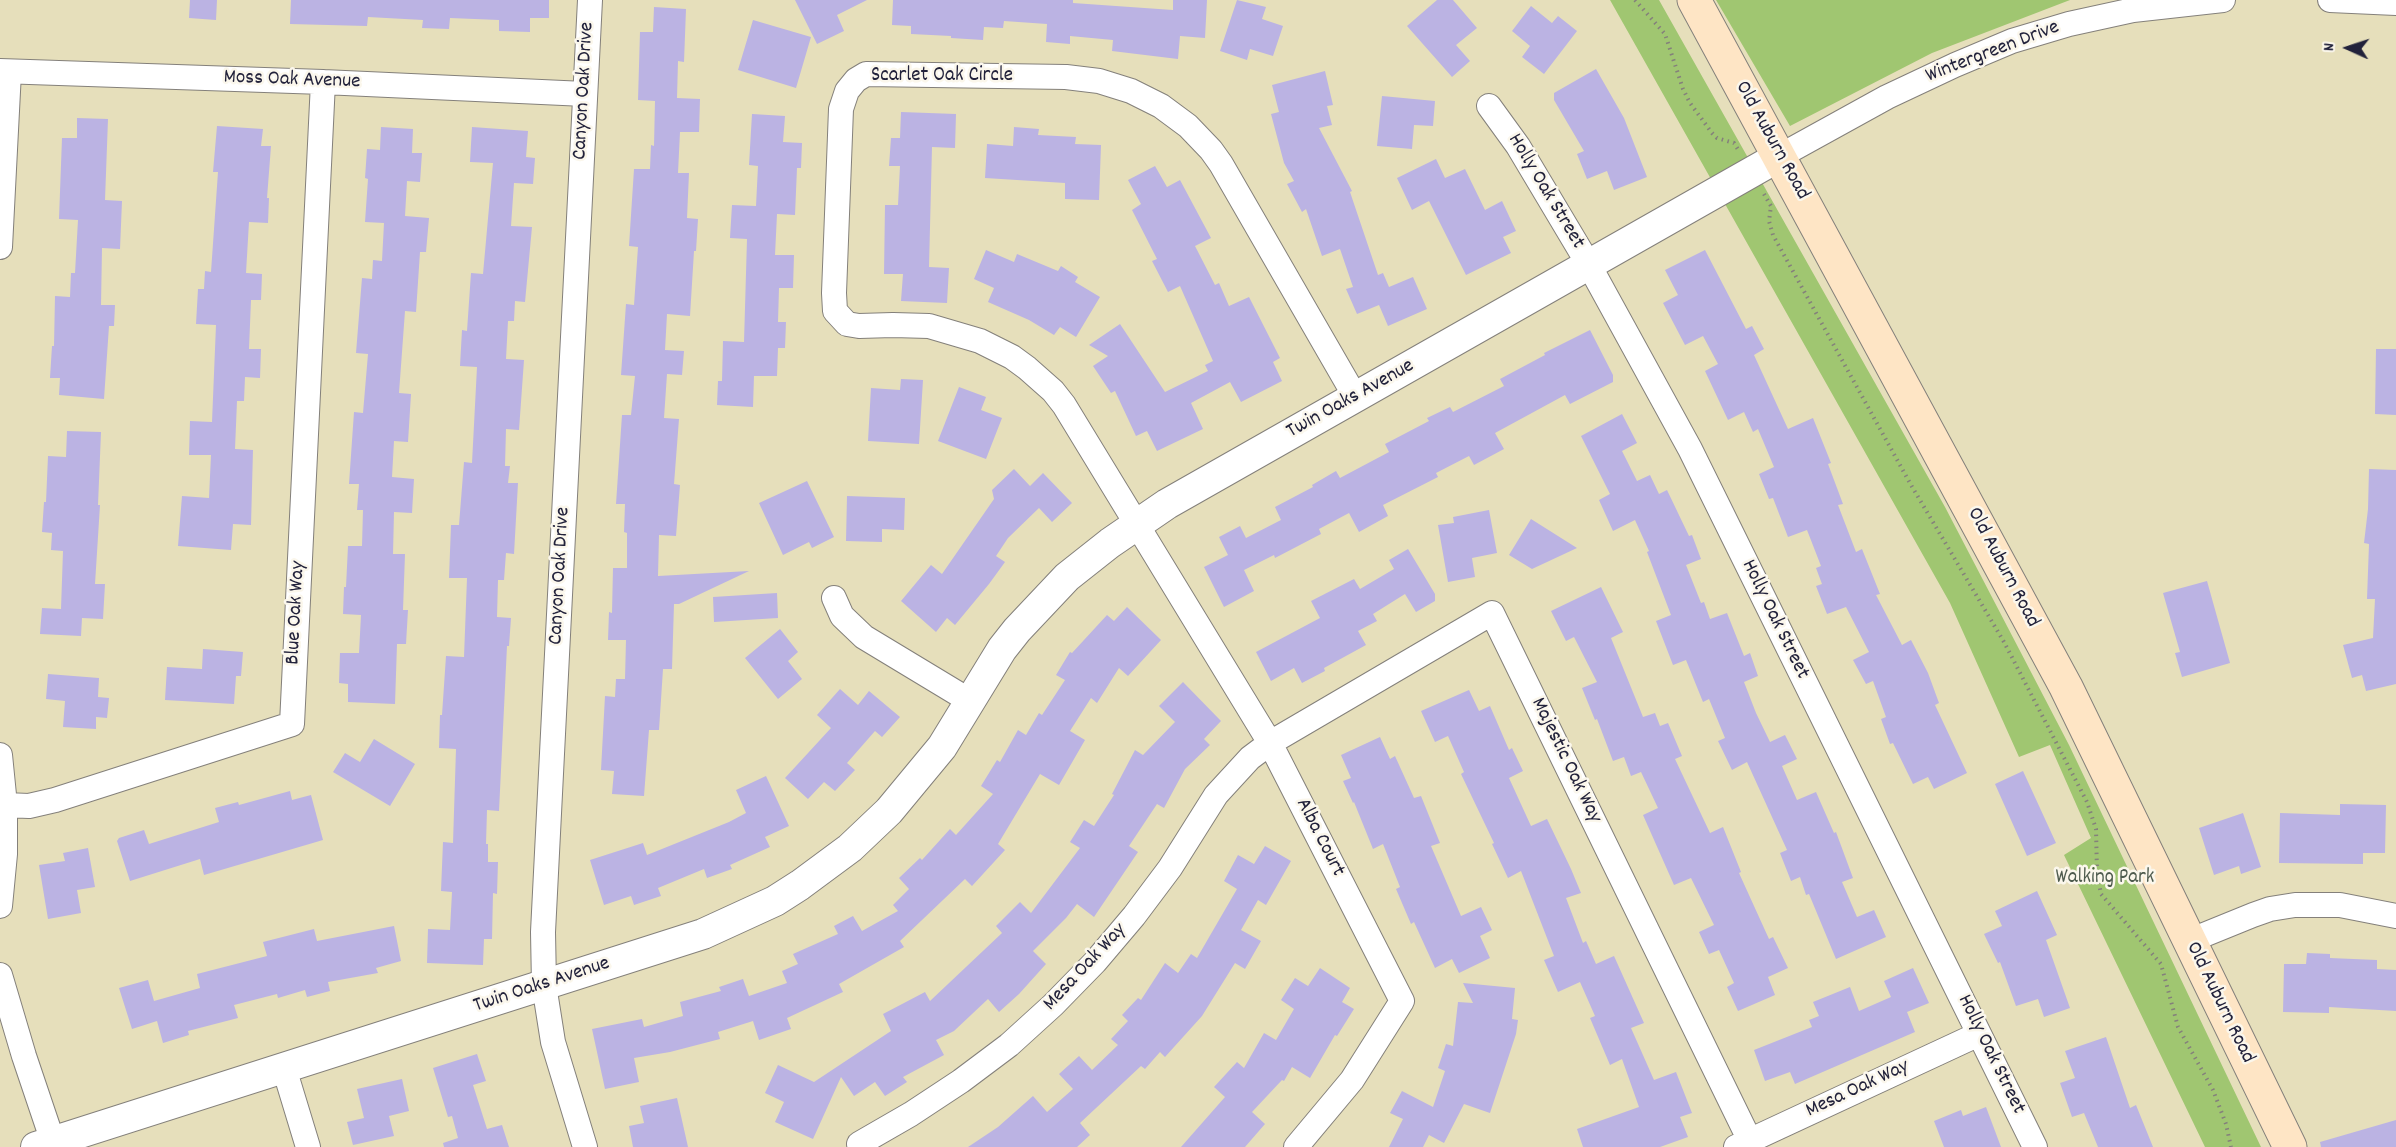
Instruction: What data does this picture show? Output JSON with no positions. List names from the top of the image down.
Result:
{
  "streets": {
    "main road": ["Old Auburn Road"],
    "street": [
      "Wintergreen Drive",
      "Scarlet Oak Circle",
      "Moss Oak Avenue",
      "Canyon Oak Drive",
      "Holly Oak Street",
      "Twin Oaks Avenue",
      "Blue Oak Way",
      "Majestic Oak Way",
      "Alba Court",
      "Mesa Oak Way"
    ]
  },
  "crossings": [
    ["Wintergreen Drive", "Old Auburn Road"],
    ["Wintergreen Drive", "Twin Oaks Avenue"],
    ["Scarlet Oak Circle", "Twin Oaks Avenue"],
    ["Scarlet Oak Circle", "Alba Court"],
    ["Moss Oak Avenue", "Canyon Oak Drive"],
    ["Moss Oak Avenue", "Blue Oak Way"],
    ["Canyon Oak Drive", "Twin Oaks Avenue"],
    ["Old Auburn Road", "Twin Oaks Avenue"],
    ["Holly Oak Street", "Twin Oaks Avenue"],
    ["Holly Oak Street", "Mesa Oak Way"],
    ["Twin Oaks Avenue", "Alba Court"],
    ["Majestic Oak Way", "Alba Court"],
    ["Majestic Oak Way", "Mesa Oak Way"],
    ["Alba Court", "Mesa Oak Way"]
  ],
  "parks": ["Walking Park"],
  "north": "left"
}
